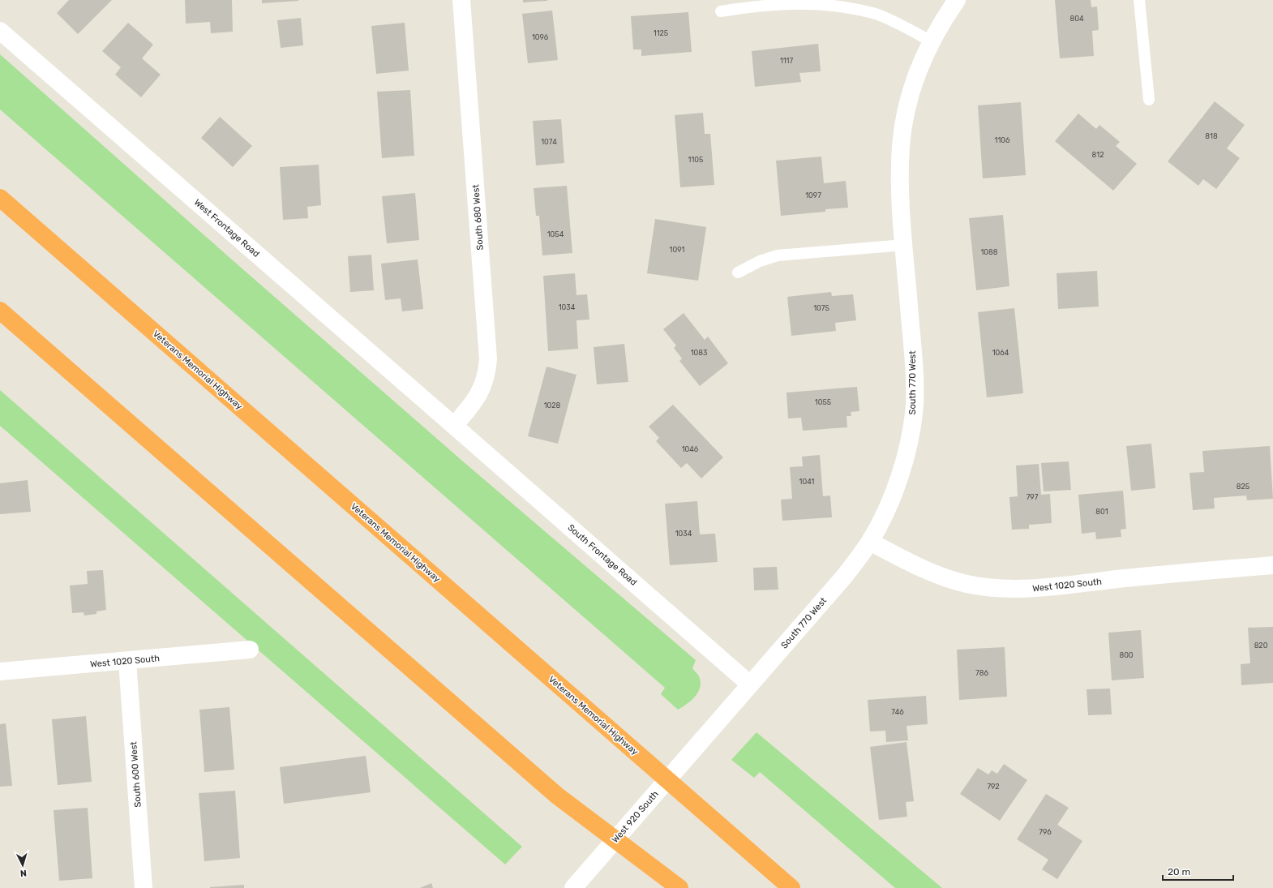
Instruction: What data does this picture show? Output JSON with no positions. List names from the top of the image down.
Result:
{
  "streets": {
    "highway": ["Veterans Memorial Highway"],
    "street": [
      "South 680 West",
      "West Frontage Road",
      "South 770 West",
      "South Frontage Road",
      "West 1020 South",
      "South 600 West",
      "West 920 South"
    ]
  },
  "crossings": [
    ["South 680 West", "West Frontage Road"],
    ["South 680 West", "South Frontage Road"],
    ["West Frontage Road", "South Frontage Road"],
    ["South 770 West", "South Frontage Road"],
    ["South 770 West", "West 1020 South"],
    ["South 770 West", "West 920 South"],
    ["West 1020 South", "South 600 West"]
  ],
  "house_numbers": [
    "804",
    "1125",
    "1096",
    "1117",
    "818",
    "1106",
    "1074",
    "812",
    "1105",
    "1097",
    "1054",
    "1091",
    "1088",
    "1034",
    "1075",
    "1083",
    "1064",
    "1055",
    "1028",
    "1046",
    "1041",
    "825",
    "797",
    "801",
    "1034",
    "820",
    "800",
    "786",
    "746",
    "792",
    "796"
  ],
  "scale_bar": "20 m",
  "north": "bottom"
}
